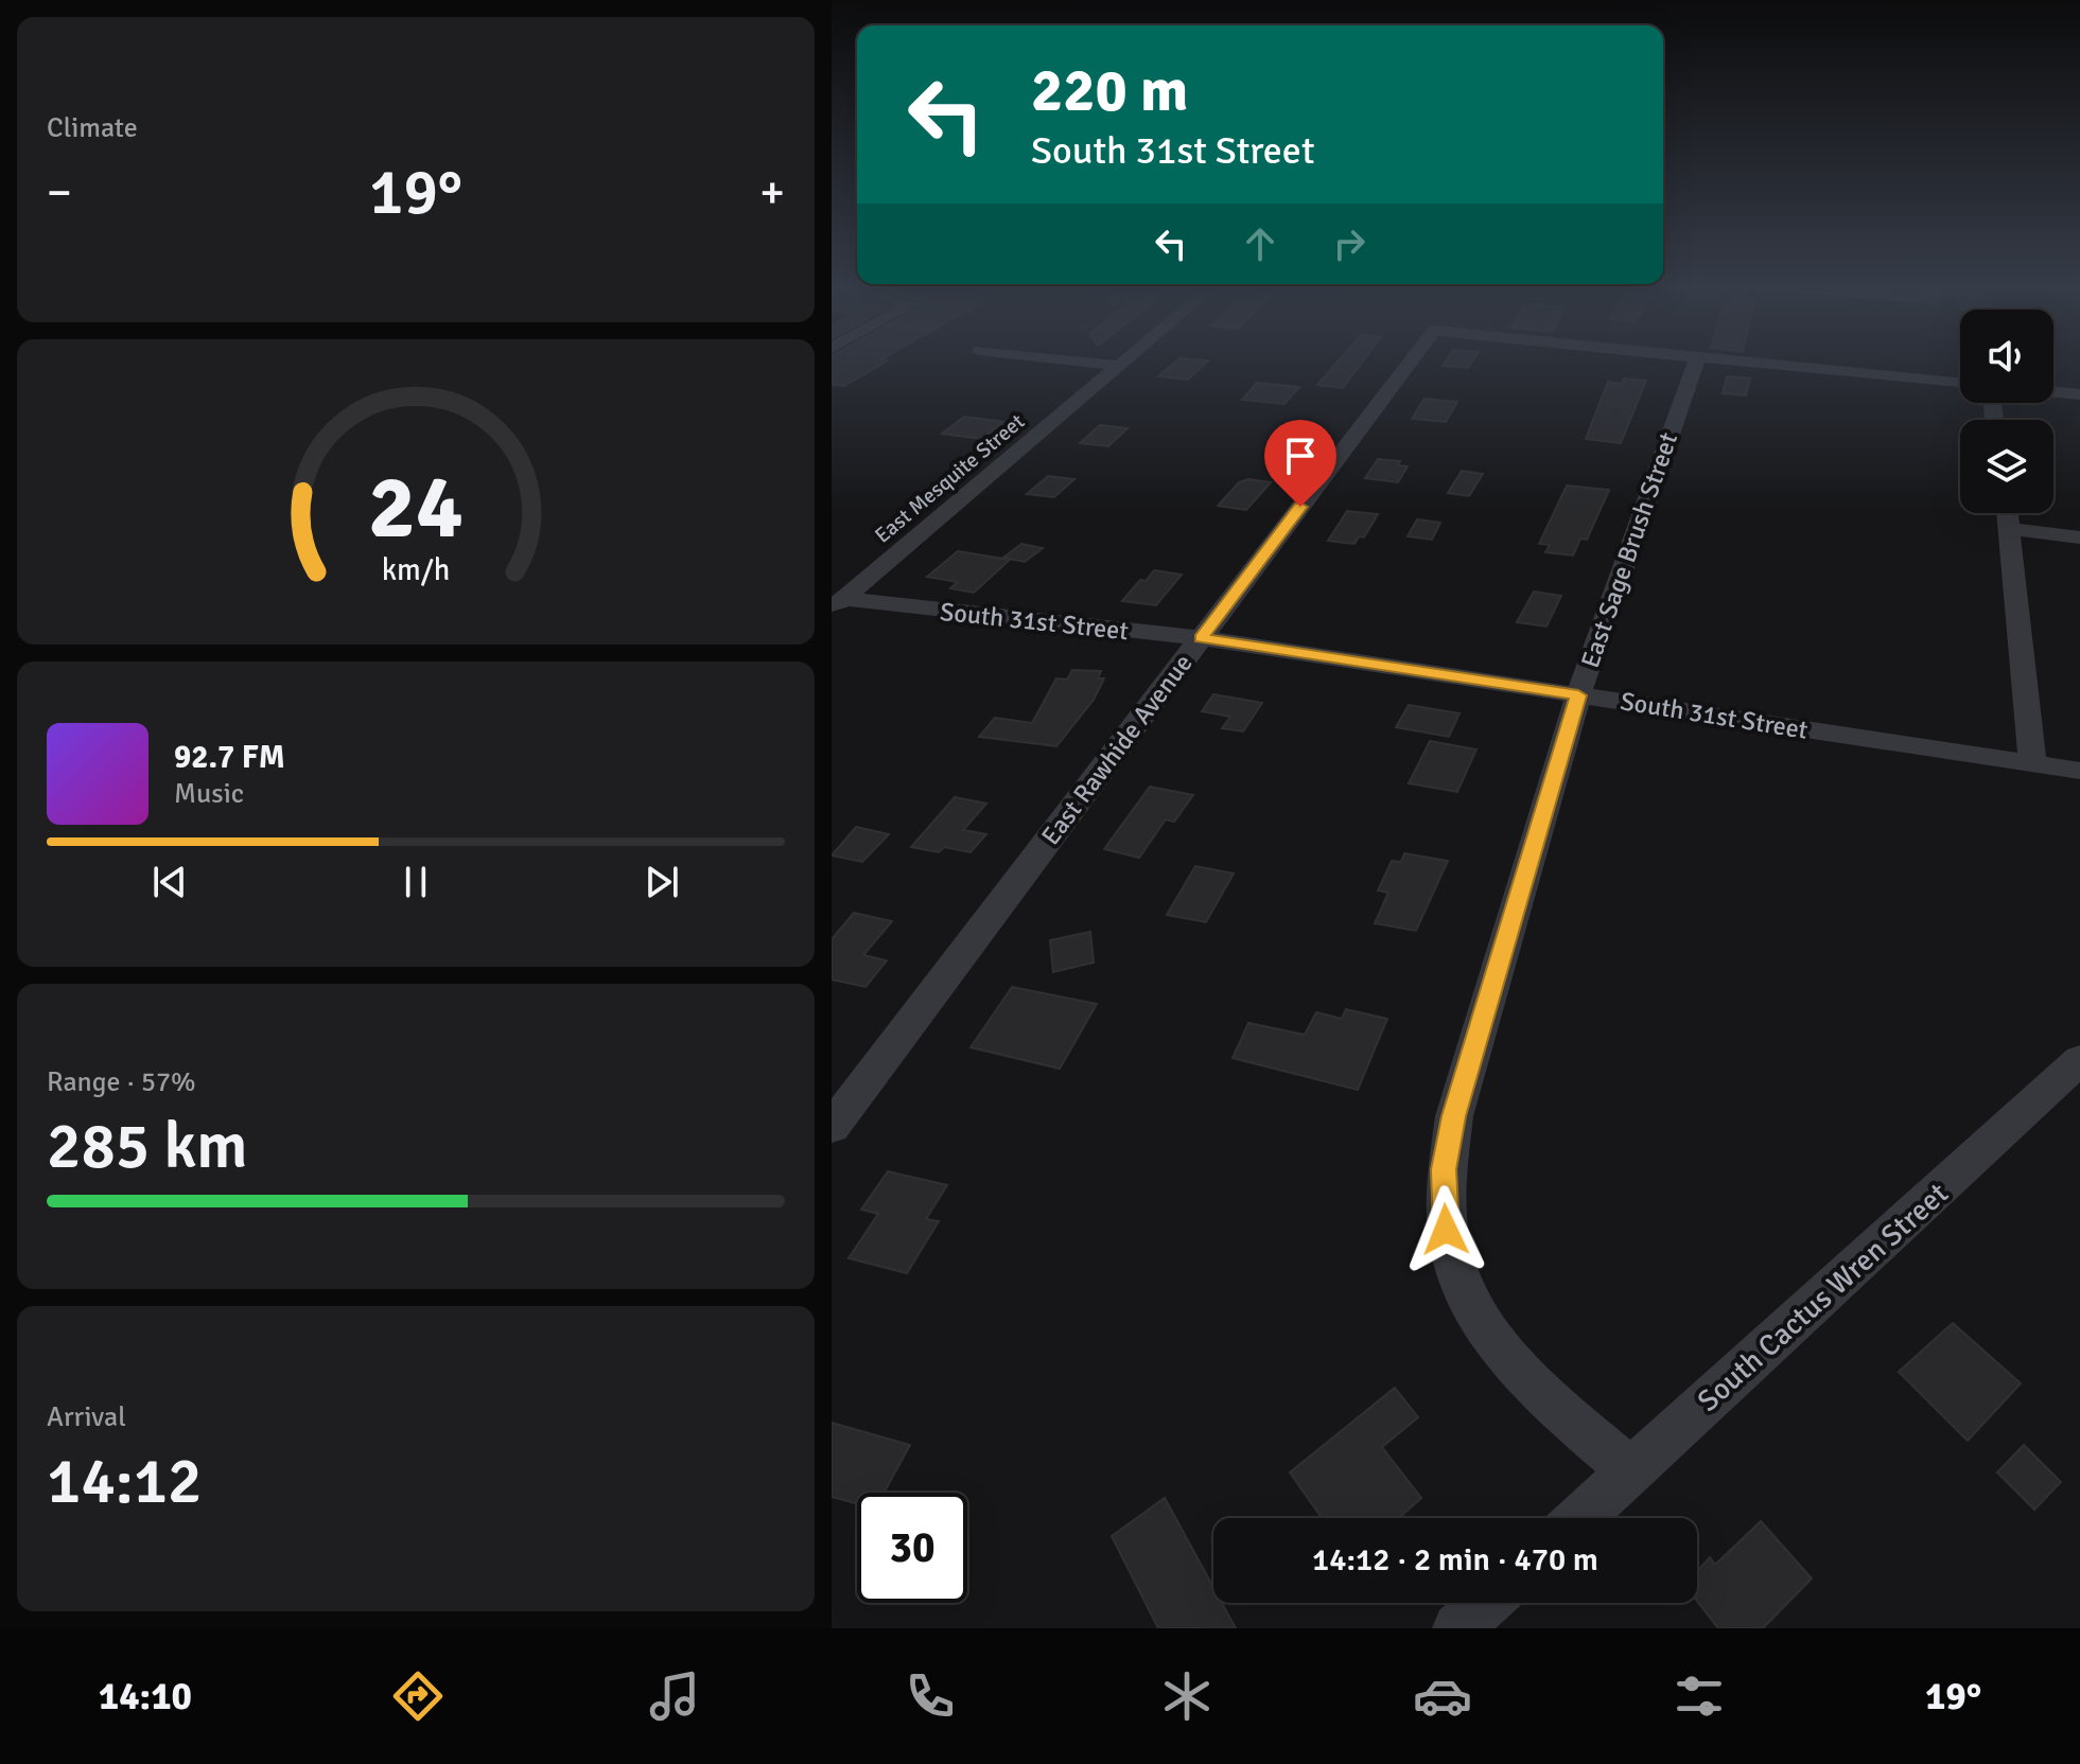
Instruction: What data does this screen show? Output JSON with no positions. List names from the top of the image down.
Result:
{
  "streets": {
    "street": [
      "East Mesquite Street",
      "East Sage Brush Street",
      "South 31st Street",
      "East Rawhide Avenue",
      "South Cactus Wren Street"
    ]
  },
  "crossings": [
    ["East Mesquite Street", "South 31st Street"],
    ["East Sage Brush Street", "South 31st Street"],
    ["East Sage Brush Street", "South Cactus Wren Street"],
    ["South 31st Street", "East Rawhide Avenue"]
  ],
  "page": {
    "tile": [
      "Climate",
      ["Range · 57%", "285 km"],
      ["Arrival", "14:12"]
    ],
    "turn": ["220 m", "South 31st Street"],
    "heat": ["−", "19°", "+"],
    "song": ["92.7 FM", "Music"],
    "limit": "30",
    "trip": "14:12 · 2 min · 470 m",
    "tabs": ["14:10", "19°"],
    "gauge": ["24", "km/h"]
  }
}
